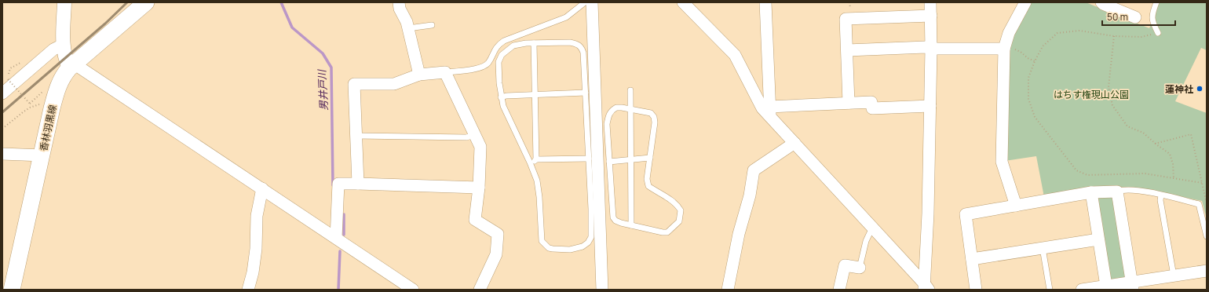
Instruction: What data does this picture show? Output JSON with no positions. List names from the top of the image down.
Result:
{
  "streets": {
    "main road": ["香林羽黒線"]
  },
  "water": ["男井戸川"],
  "parks": ["はちす権現山公園"],
  "places": ["蓮神社"],
  "scale_bar": "50 m"
}
